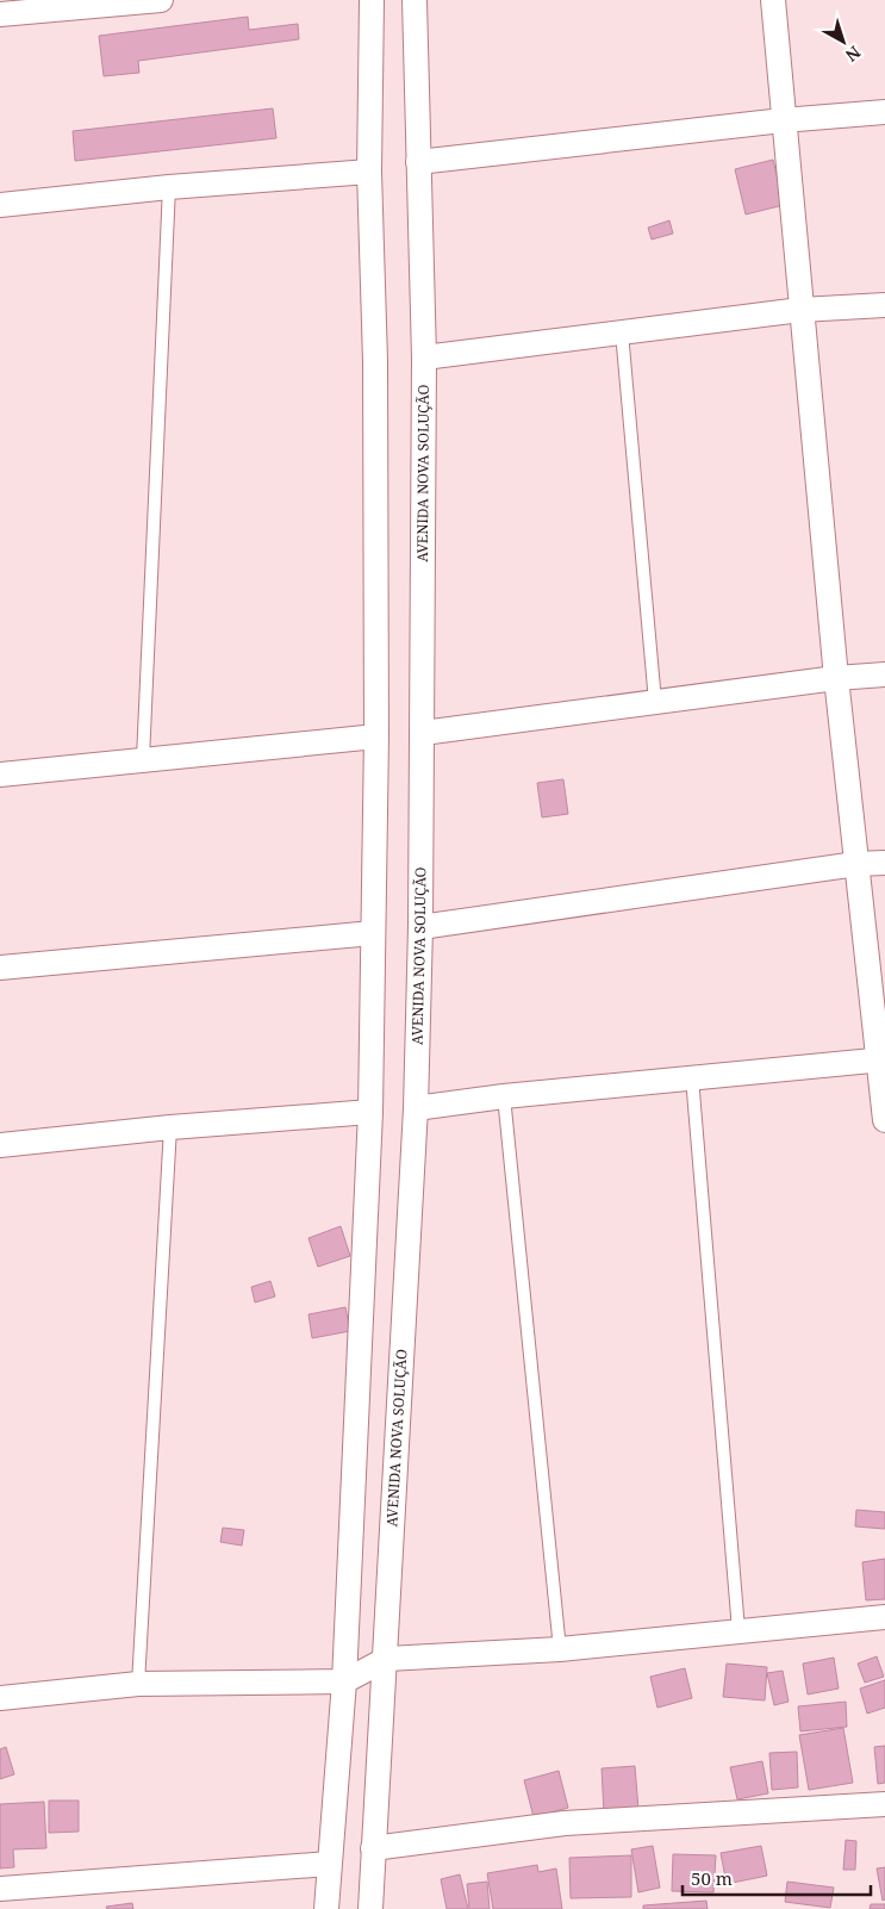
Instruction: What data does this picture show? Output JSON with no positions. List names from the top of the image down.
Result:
{
  "streets": {
    "street": ["AVENIDA NOVA SOLUÇÃO"]
  },
  "scale_bar": "50 m",
  "north": "bottom right"
}
